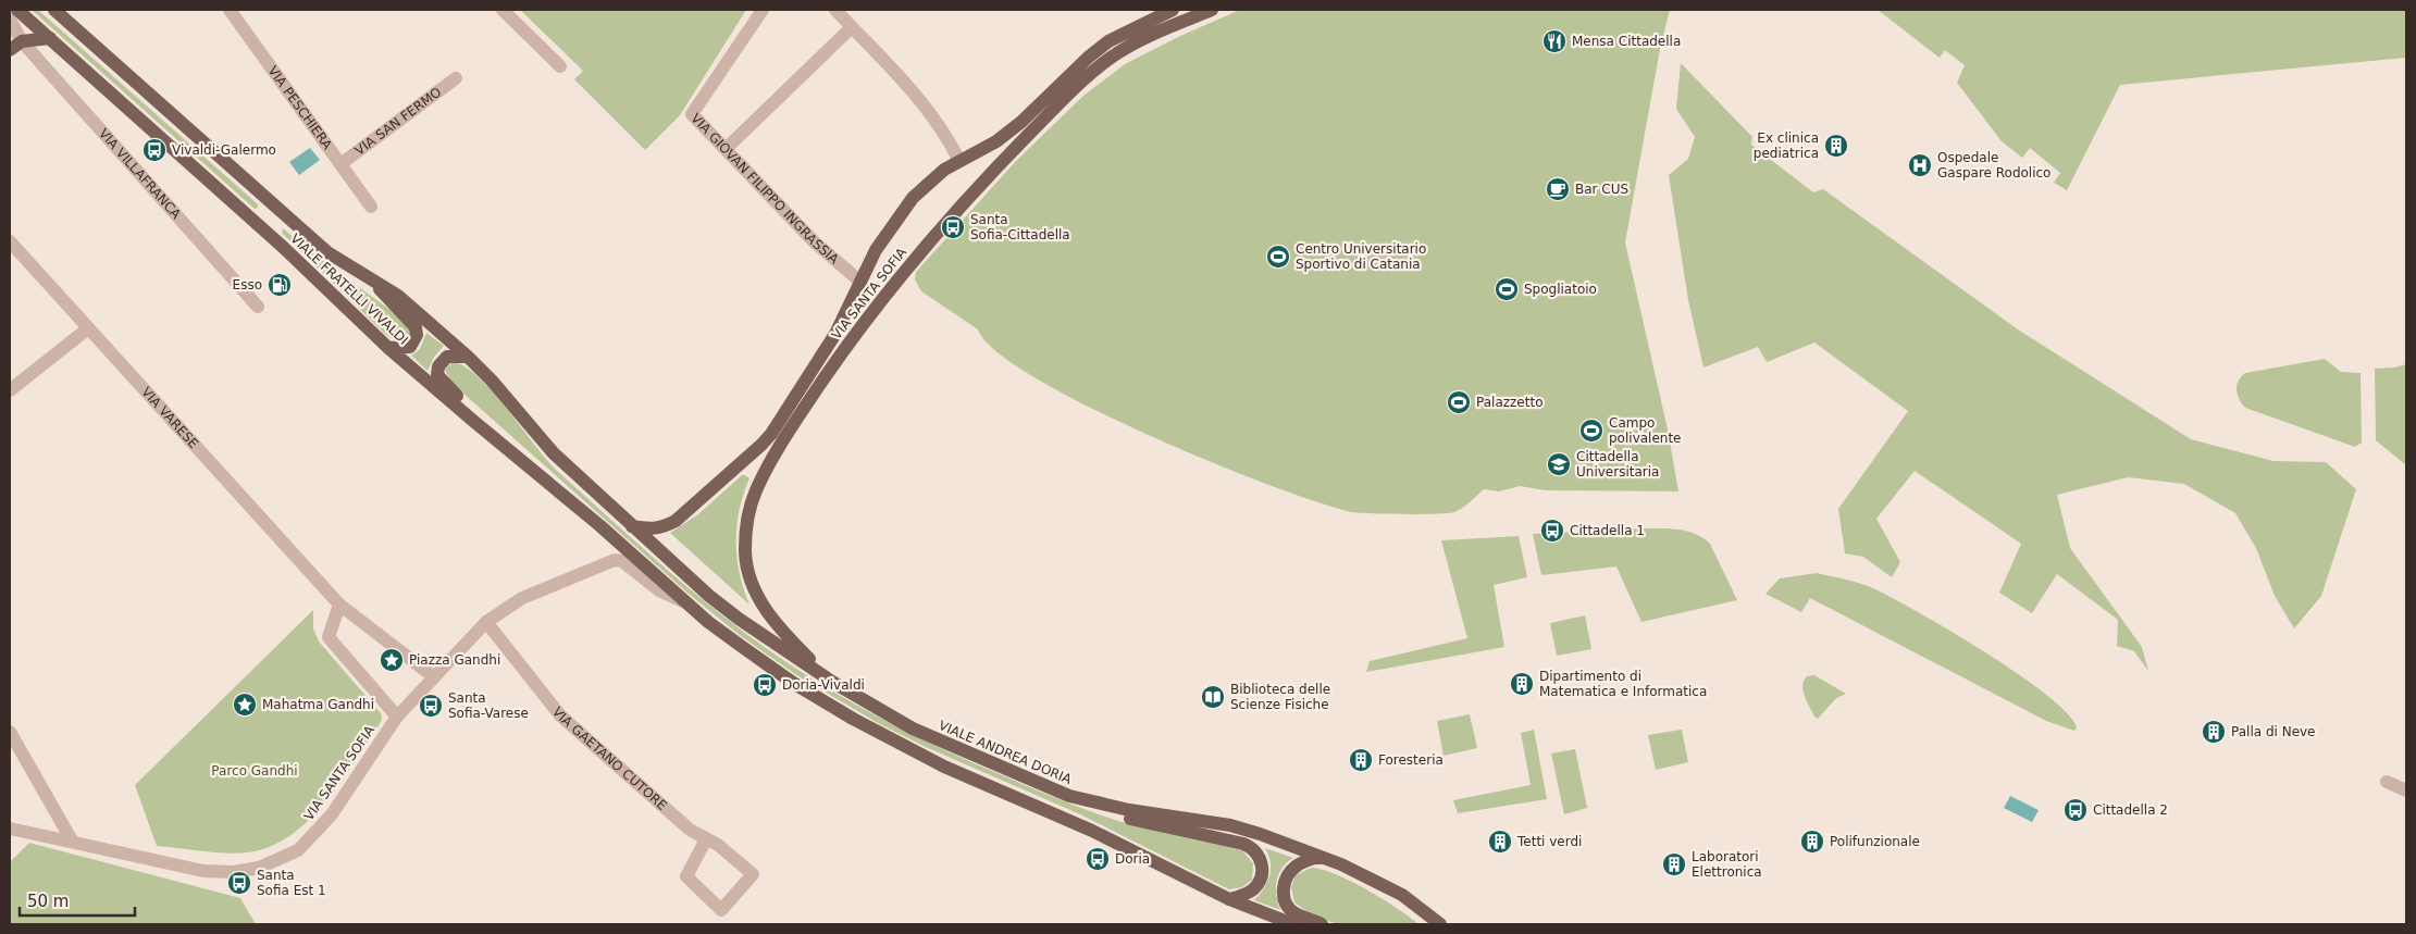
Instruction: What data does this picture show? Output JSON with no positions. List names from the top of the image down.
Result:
{
  "streets": {
    "main road": ["VIALE FRATELLI VIVALDI", "VIA SANTA SOFIA", "VIALE ANDREA DORIA"],
    "street": [
      "VIA PESCHIERA",
      "VIA SAN FERMO",
      "VIA VILLAFRANCA",
      "VIA GIOVAN FILIPPO INGRASSIA",
      "VIA VARESE",
      "VIA GAETANO CUTORE"
    ]
  },
  "crossings": [
    ["VIA PESCHIERA", "VIA SAN FERMO"],
    ["VIA GIOVAN FILIPPO INGRASSIA", "VIA SANTA SOFIA"],
    ["VIALE FRATELLI VIVALDI", "VIA SANTA SOFIA"],
    ["VIALE FRATELLI VIVALDI", "VIALE ANDREA DORIA"],
    ["VIA SANTA SOFIA", "VIA VARESE"],
    ["VIA SANTA SOFIA", "VIALE ANDREA DORIA"],
    ["VIA SANTA SOFIA", "VIA GAETANO CUTORE"]
  ],
  "parks": ["Parco Gandhi"],
  "places": {
    "restaurant": ["Mensa Cittadella"],
    "building": [
      "Ex clinica pediatrica",
      "Dipartimento di Matematica e Informatica",
      "Palla di Neve",
      "Foresteria",
      "Tetti verdi",
      "Polifunzionale",
      "Laboratori Elettronica"
    ],
    "bus stop": [
      "Vivaldi-Galermo",
      "Santa Sofia-Cittadella",
      "Cittadella 1",
      "Doria-Vivaldi",
      "Santa Sofia-Varese",
      "Cittadella 2",
      "Doria",
      "Santa Sofia Est 1"
    ],
    "hospital": ["Ospedale Gaspare Rodolico"],
    "cafe": ["Bar CUS"],
    "sports": [
      "Centro Universitario Sportivo di Catania",
      "Spogliatoio",
      "Palazzetto",
      "Campo polivalente"
    ],
    "fuel station": ["Esso"],
    "school or university": ["Cittadella Universitaria"],
    "place": ["Piazza Gandhi", "Mahatma Gandhi"],
    "library": ["Biblioteca delle Scienze Fisiche"]
  },
  "scale_bar": "50 m"
}
